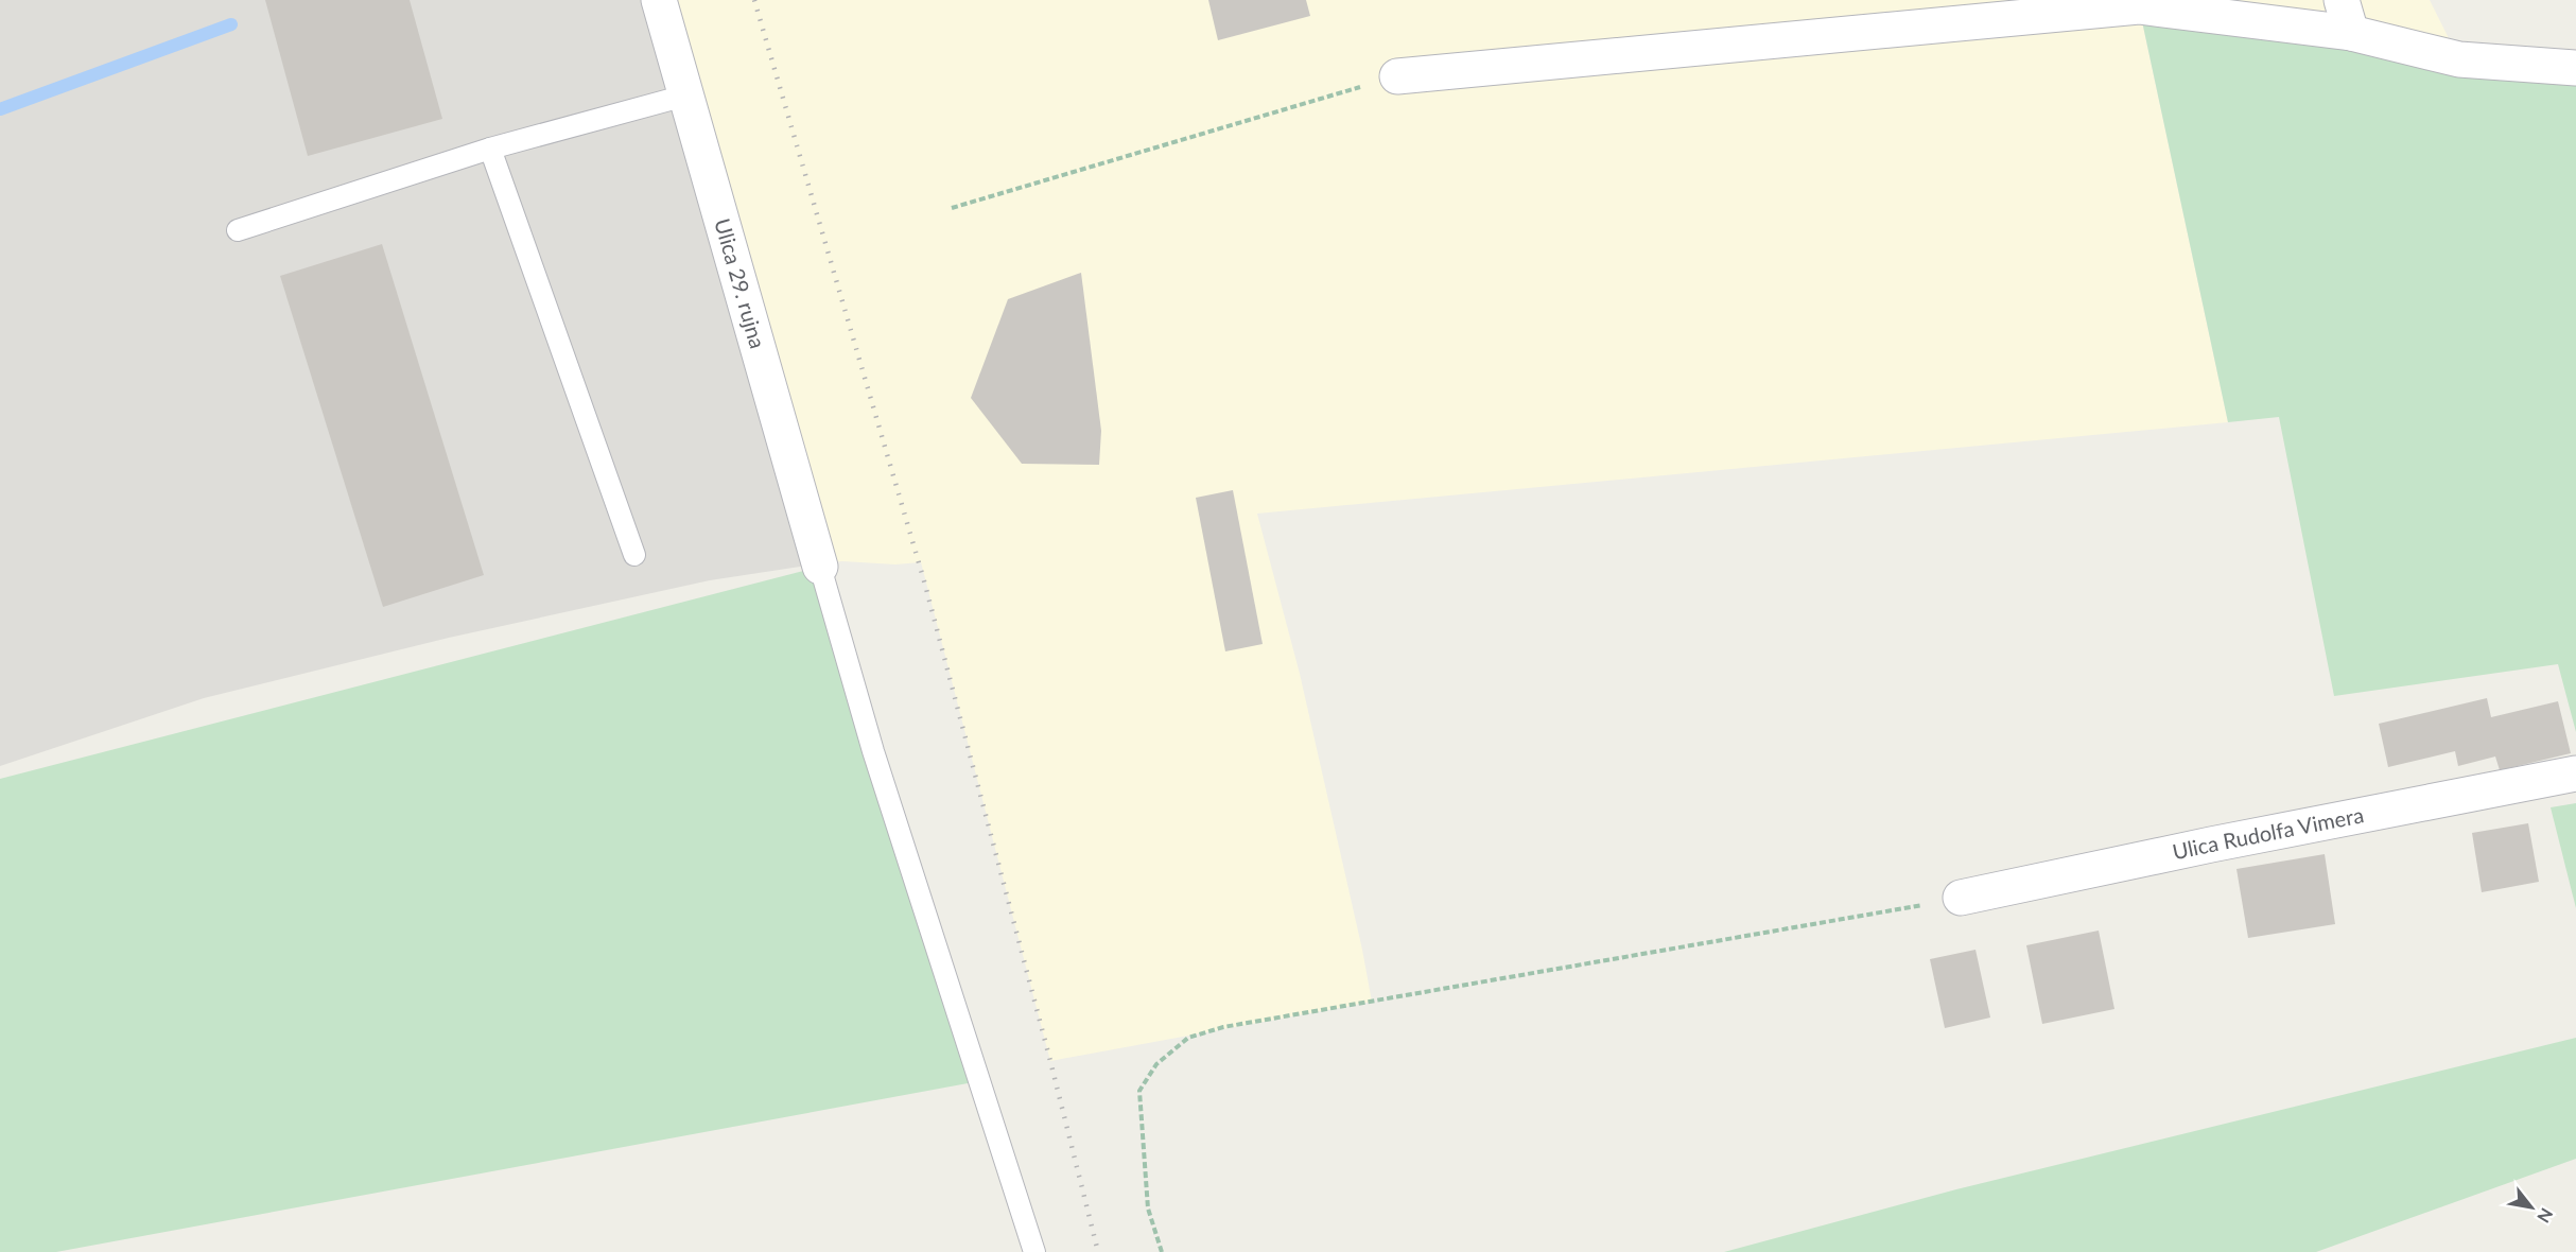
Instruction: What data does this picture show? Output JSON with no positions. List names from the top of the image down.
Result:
{
  "streets": {
    "street": ["Ulica 29. rujna", "Ulica Rudolfa Vimera"]
  },
  "north": "bottom right"
}
